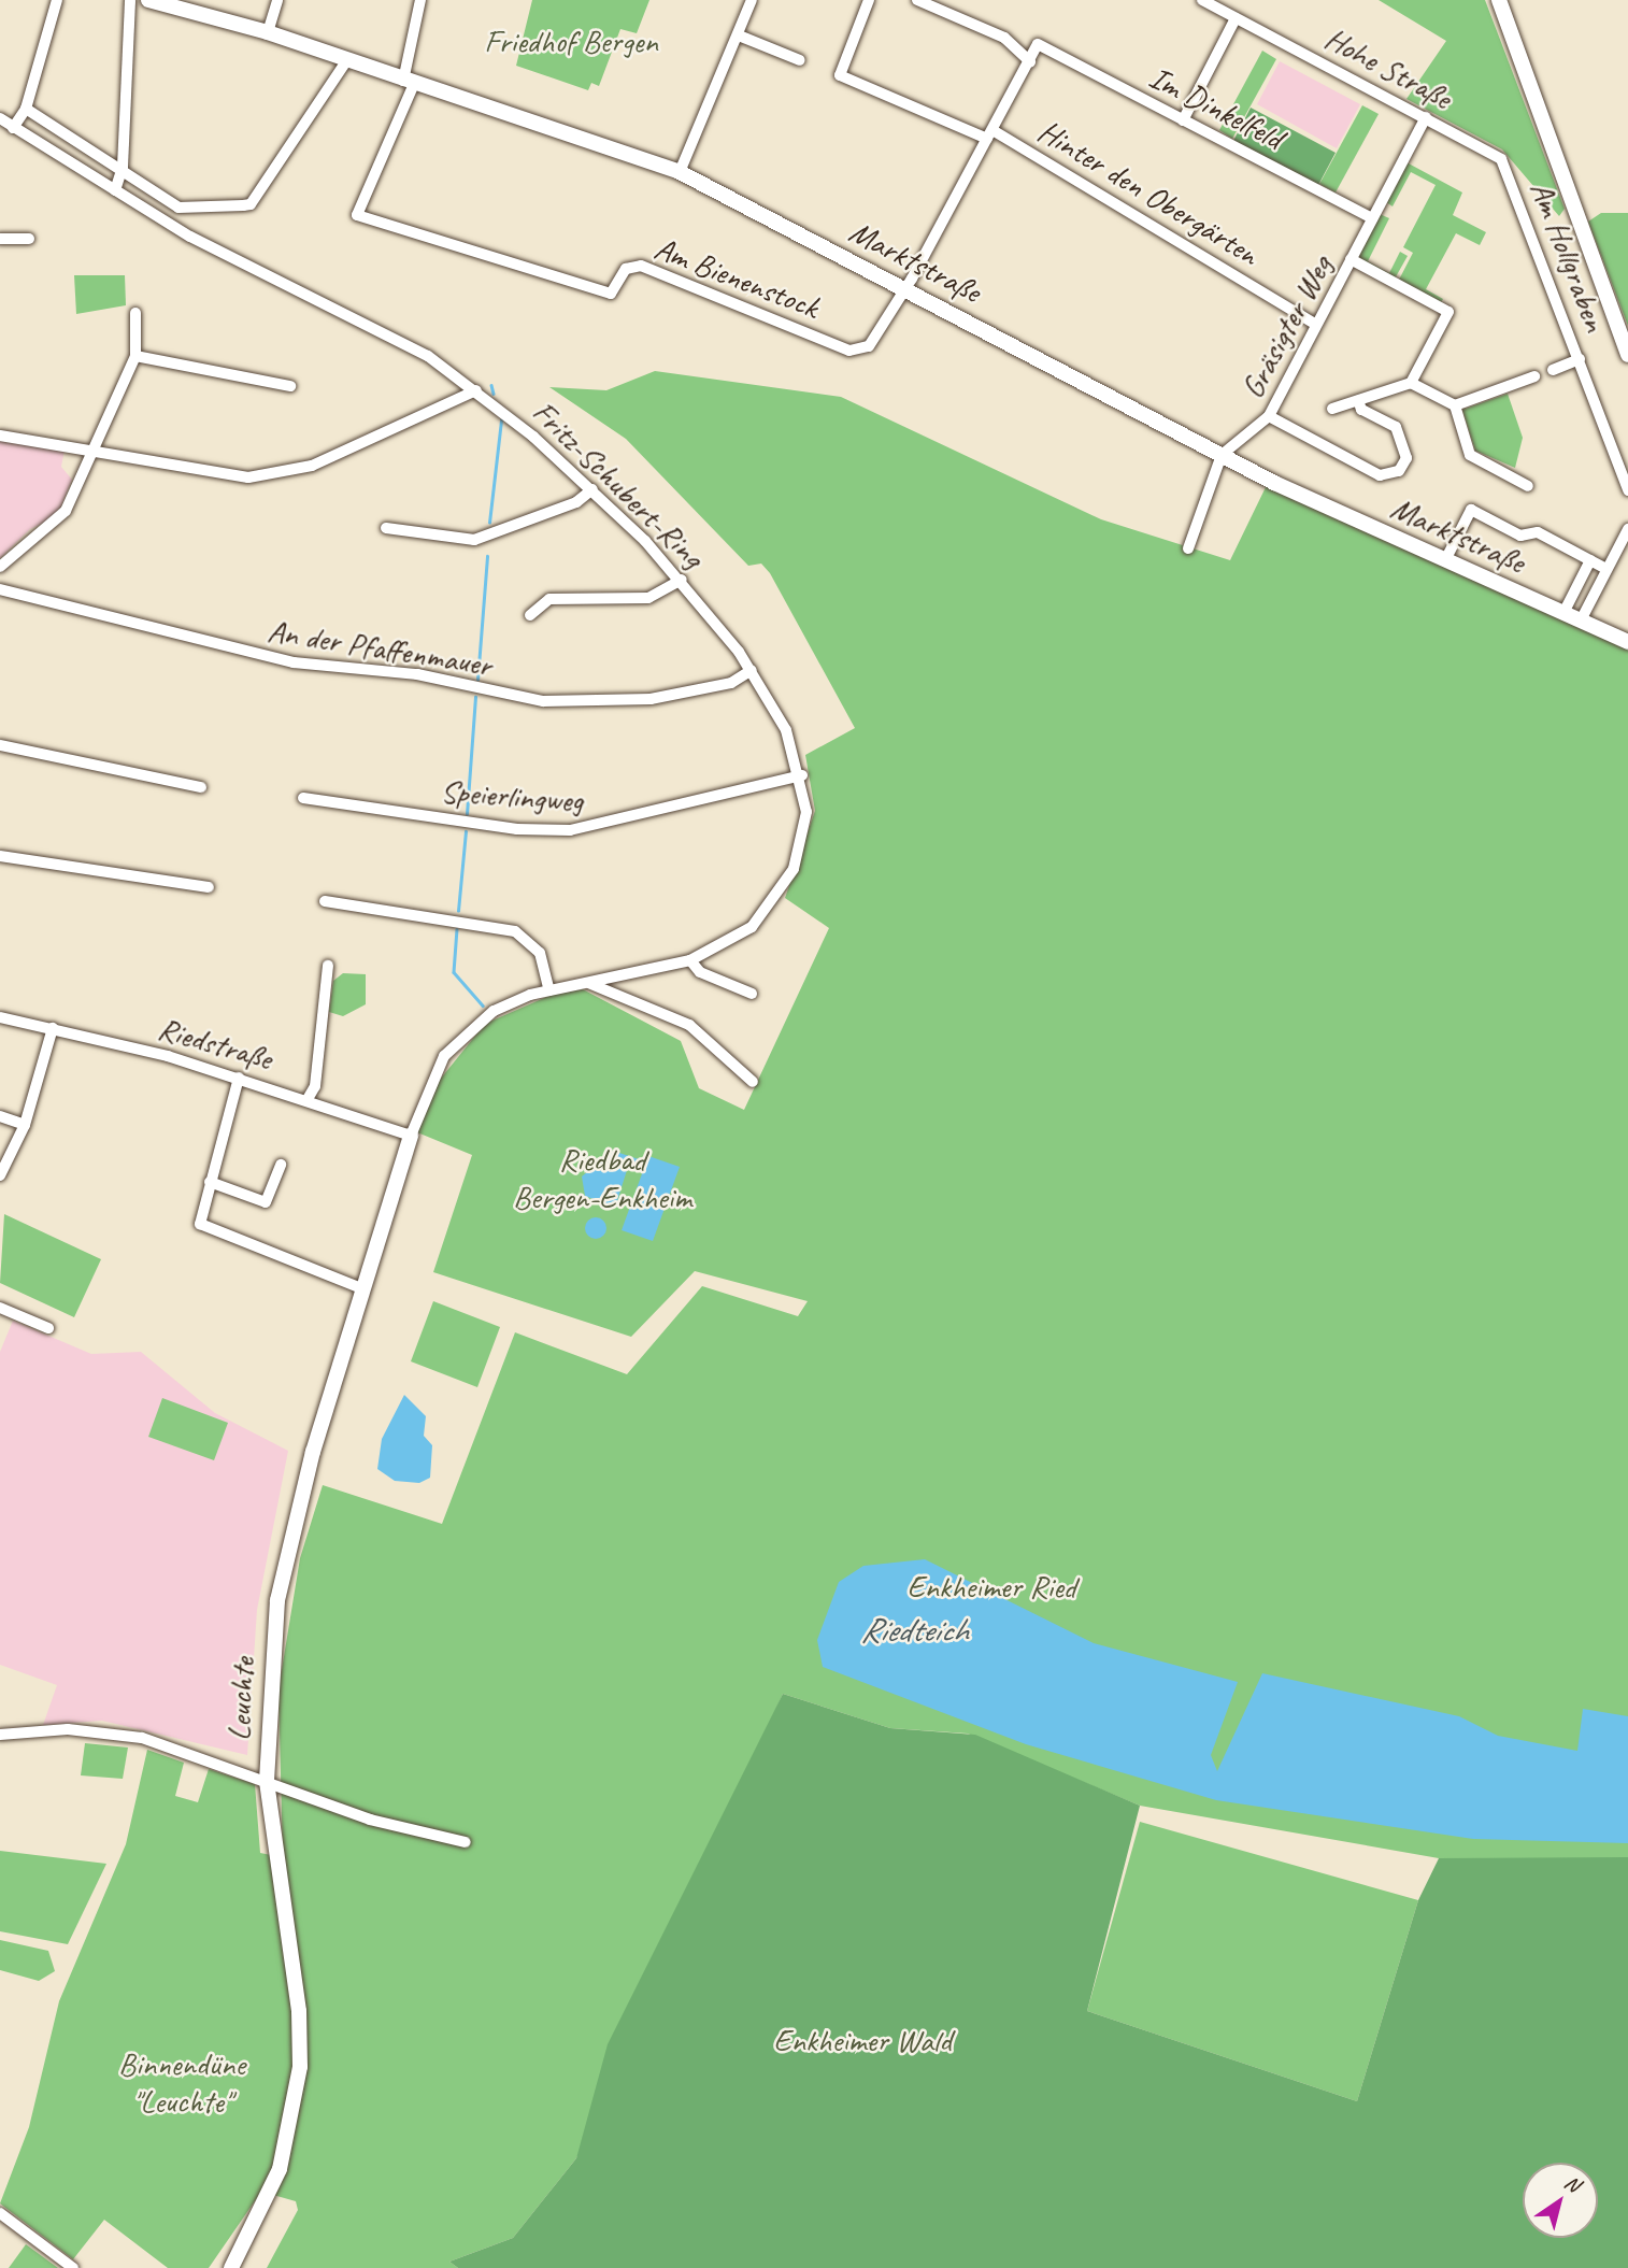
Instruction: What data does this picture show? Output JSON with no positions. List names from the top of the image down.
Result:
{
  "streets": {
    "street": [
      "Hohe Straße",
      "Im Dinkelfeld",
      "Hinter den Obergärten",
      "Am Hollgraben",
      "Marktstraße",
      "Am Bienenstock",
      "Gräsigter Weg",
      "Fritz-Schubert-Ring",
      "An der Pfaffenmauer",
      "Speierlingweg",
      "Riedstraße",
      "Leuchte"
    ]
  },
  "crossings": [
    ["Hohe Straße", "Am Hollgraben"],
    ["Hohe Straße", "Gräsigter Weg"],
    ["Im Dinkelfeld", "Gräsigter Weg"],
    ["Hinter den Obergärten", "Gräsigter Weg"],
    ["Marktstraße", "Am Bienenstock"],
    ["Marktstraße", "Gräsigter Weg"],
    ["Fritz-Schubert-Ring", "An der Pfaffenmauer"],
    ["Fritz-Schubert-Ring", "Speierlingweg"],
    ["Fritz-Schubert-Ring", "Riedstraße"],
    ["Fritz-Schubert-Ring", "Leuchte"],
    ["Riedstraße", "Leuchte"]
  ],
  "water": ["Riedteich"],
  "parks": [
    "Friedhof Bergen",
    "Riedbad Bergen-Enkheim",
    "Enkheimer Ried",
    "Enkheimer Wald",
    "Binnendüne \"Leuchte\""
  ],
  "north": "top right"
}
